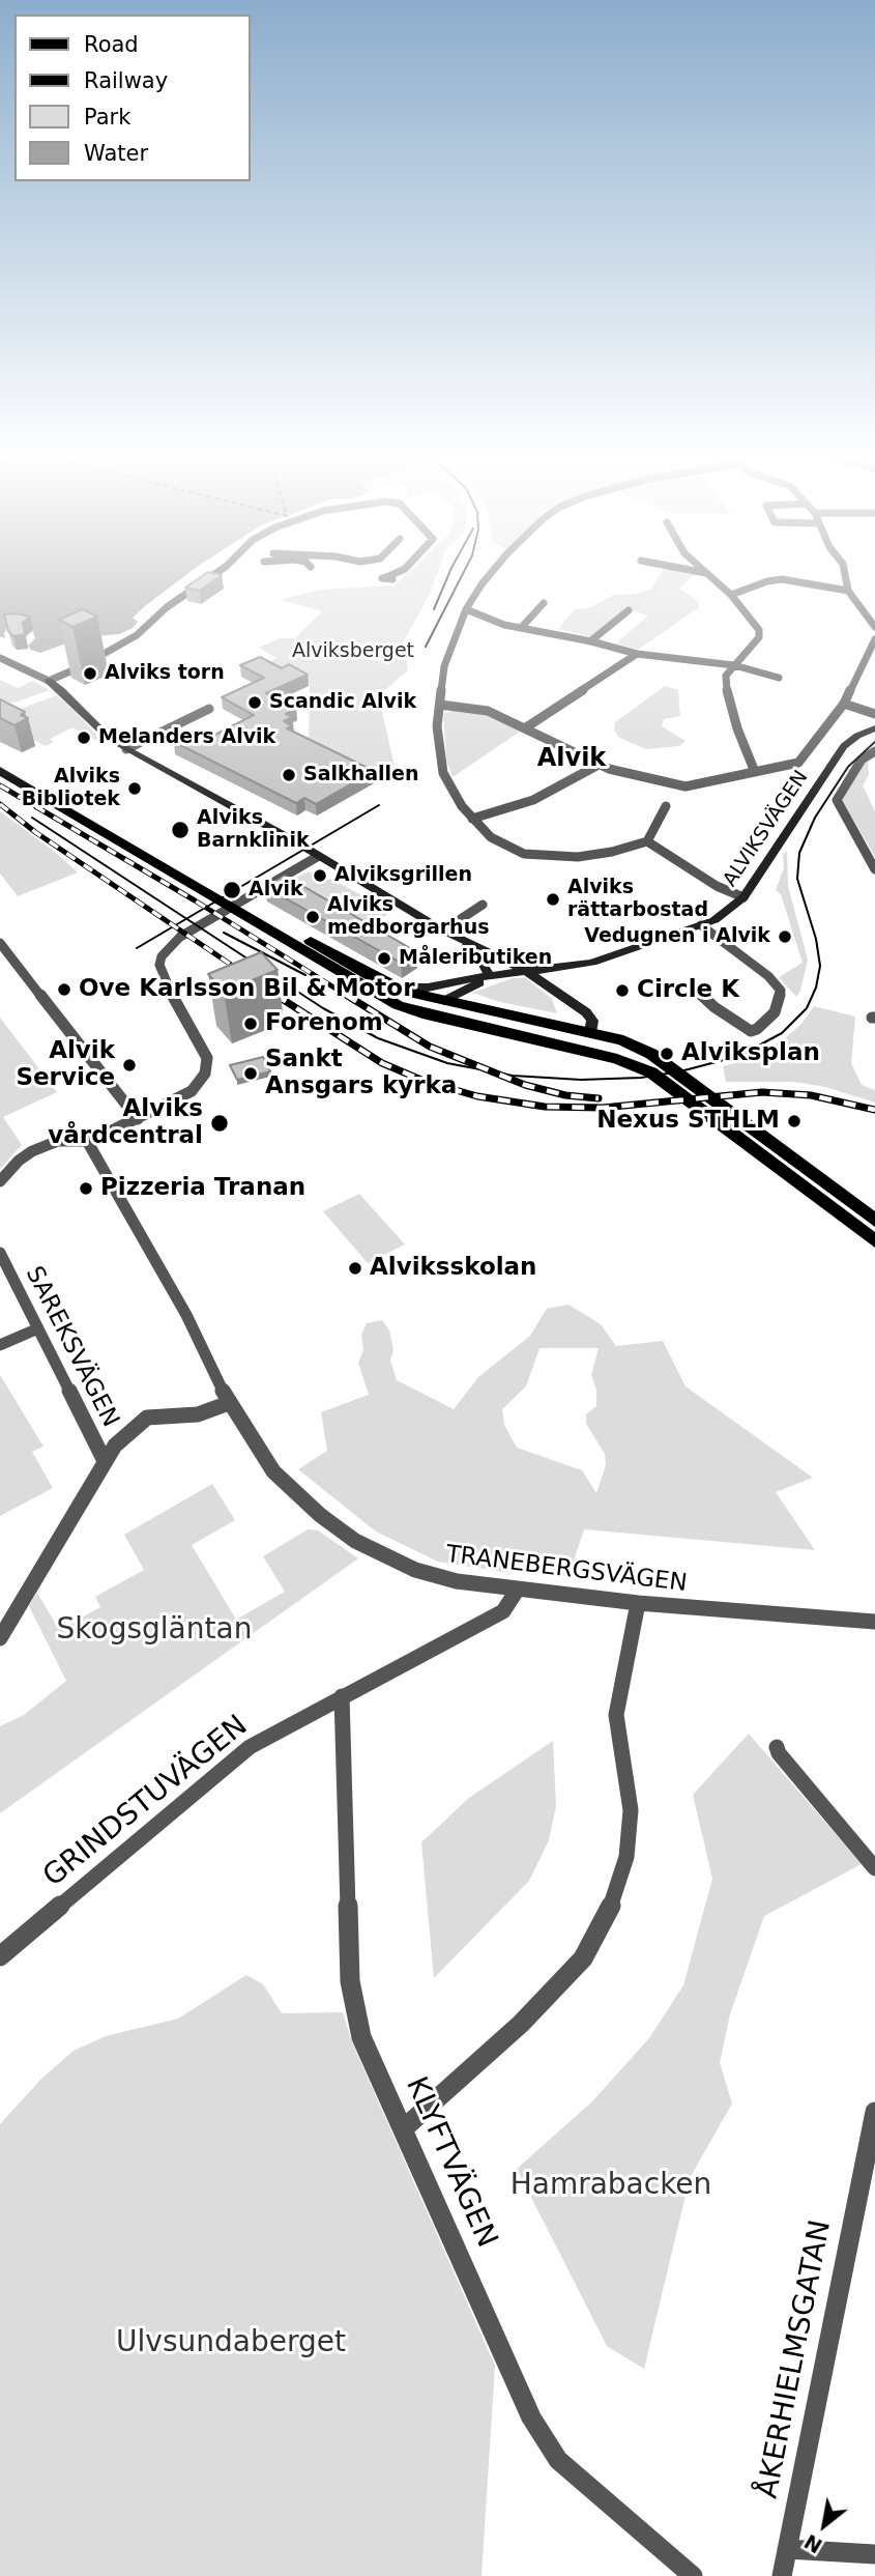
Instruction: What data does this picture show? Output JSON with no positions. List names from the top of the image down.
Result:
{
  "streets": {
    "street": [
      "ALVIKSVÄGEN",
      "SAREKSVÄGEN",
      "TRANEBERGSVÄGEN",
      "GRINDSTUVÄGEN",
      "KLYFTVÄGEN",
      "ÅKERHIELMSGATAN"
    ]
  },
  "crossings": [
    ["TRANEBERGSVÄGEN", "GRINDSTUVÄGEN"],
    ["GRINDSTUVÄGEN", "KLYFTVÄGEN"]
  ],
  "districts": ["Alvik"],
  "parks": [
    "Alviksberget",
    "Skogsgläntan",
    "Hamrabacken",
    "Ulvsundaberget"
  ],
  "places": [
    "Alviks torn",
    "Scandic Alvik",
    "Melanders Alvik",
    "Salkhallen",
    "Alviks Bibliotek",
    "Alviks Barnklinik",
    "Alviksgrillen",
    "Alvik",
    "Alviks rättarbostad",
    "Alviks medborgarhus",
    "Vedugnen i Alvik",
    "Måleributiken",
    "Ove Karlsson Bil & Motor",
    "Circle K",
    "Forenom",
    "Alviksplan",
    "Alvik Service",
    "Sankt Ansgars kyrka",
    "Nexus STHLM",
    "Alviks vårdcentral",
    "Pizzeria Tranan",
    "Alviksskolan"
  ],
  "legend": [
    "Road",
    "Railway",
    "Park",
    "Water"
  ],
  "north": "bottom left"
}
